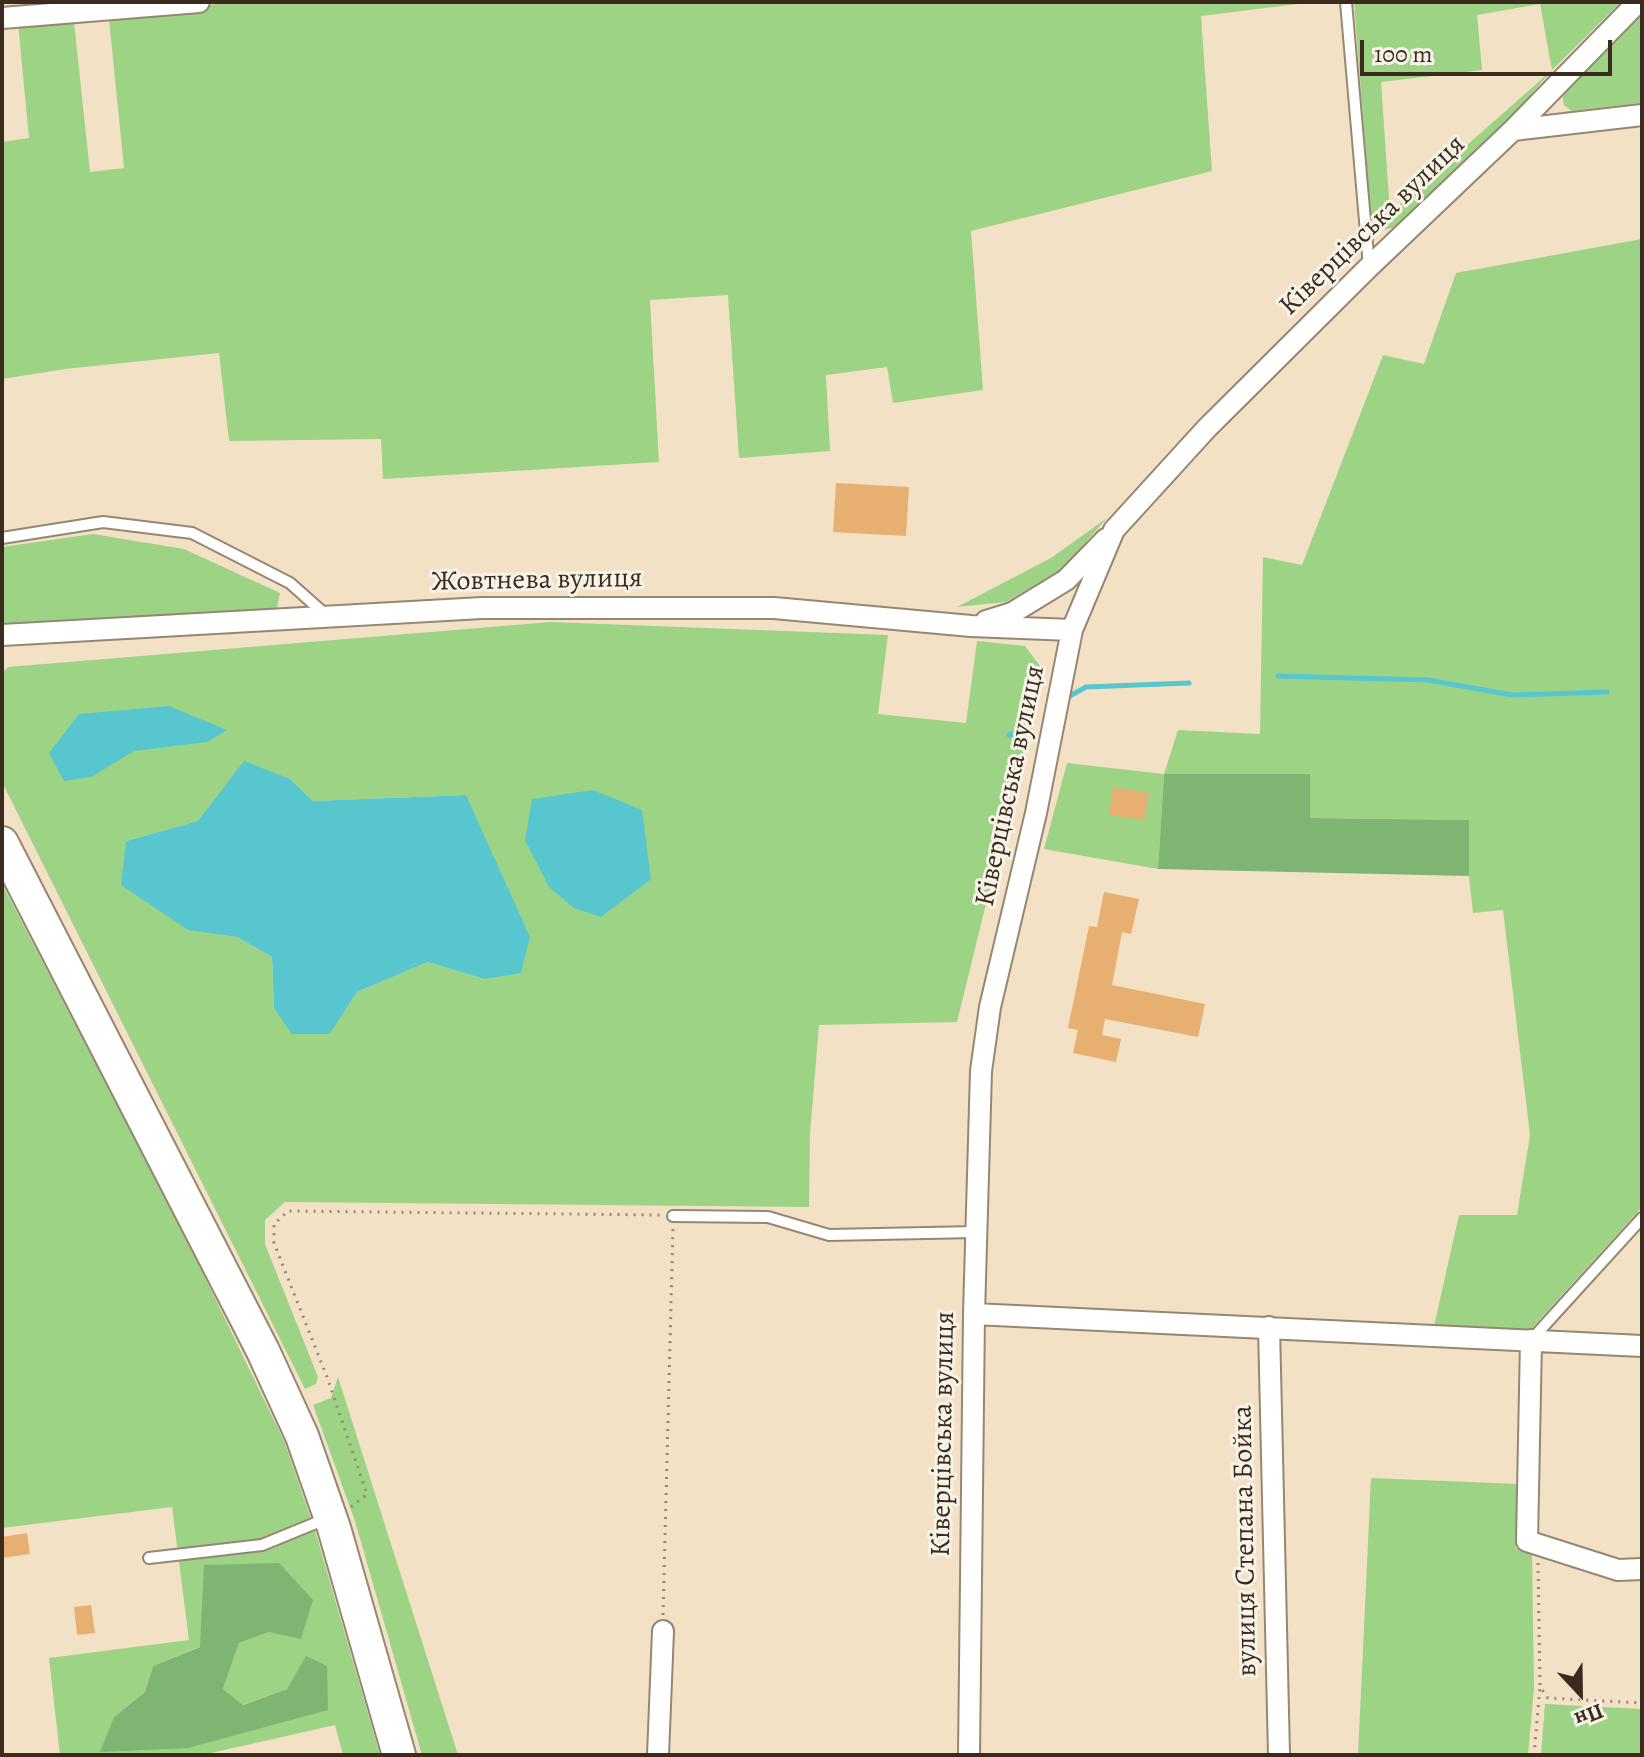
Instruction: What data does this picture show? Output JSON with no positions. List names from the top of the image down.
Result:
{
  "streets": {
    "street": ["Ківерцівська вулиця", "Жовтнева вулиця", "вулиця Степана Бойка"]
  },
  "crossings": [
    ["Ківерцівська вулиця", "Жовтнева вулиця"]
  ],
  "scale_bar": "100 m",
  "north": "bottom"
}
